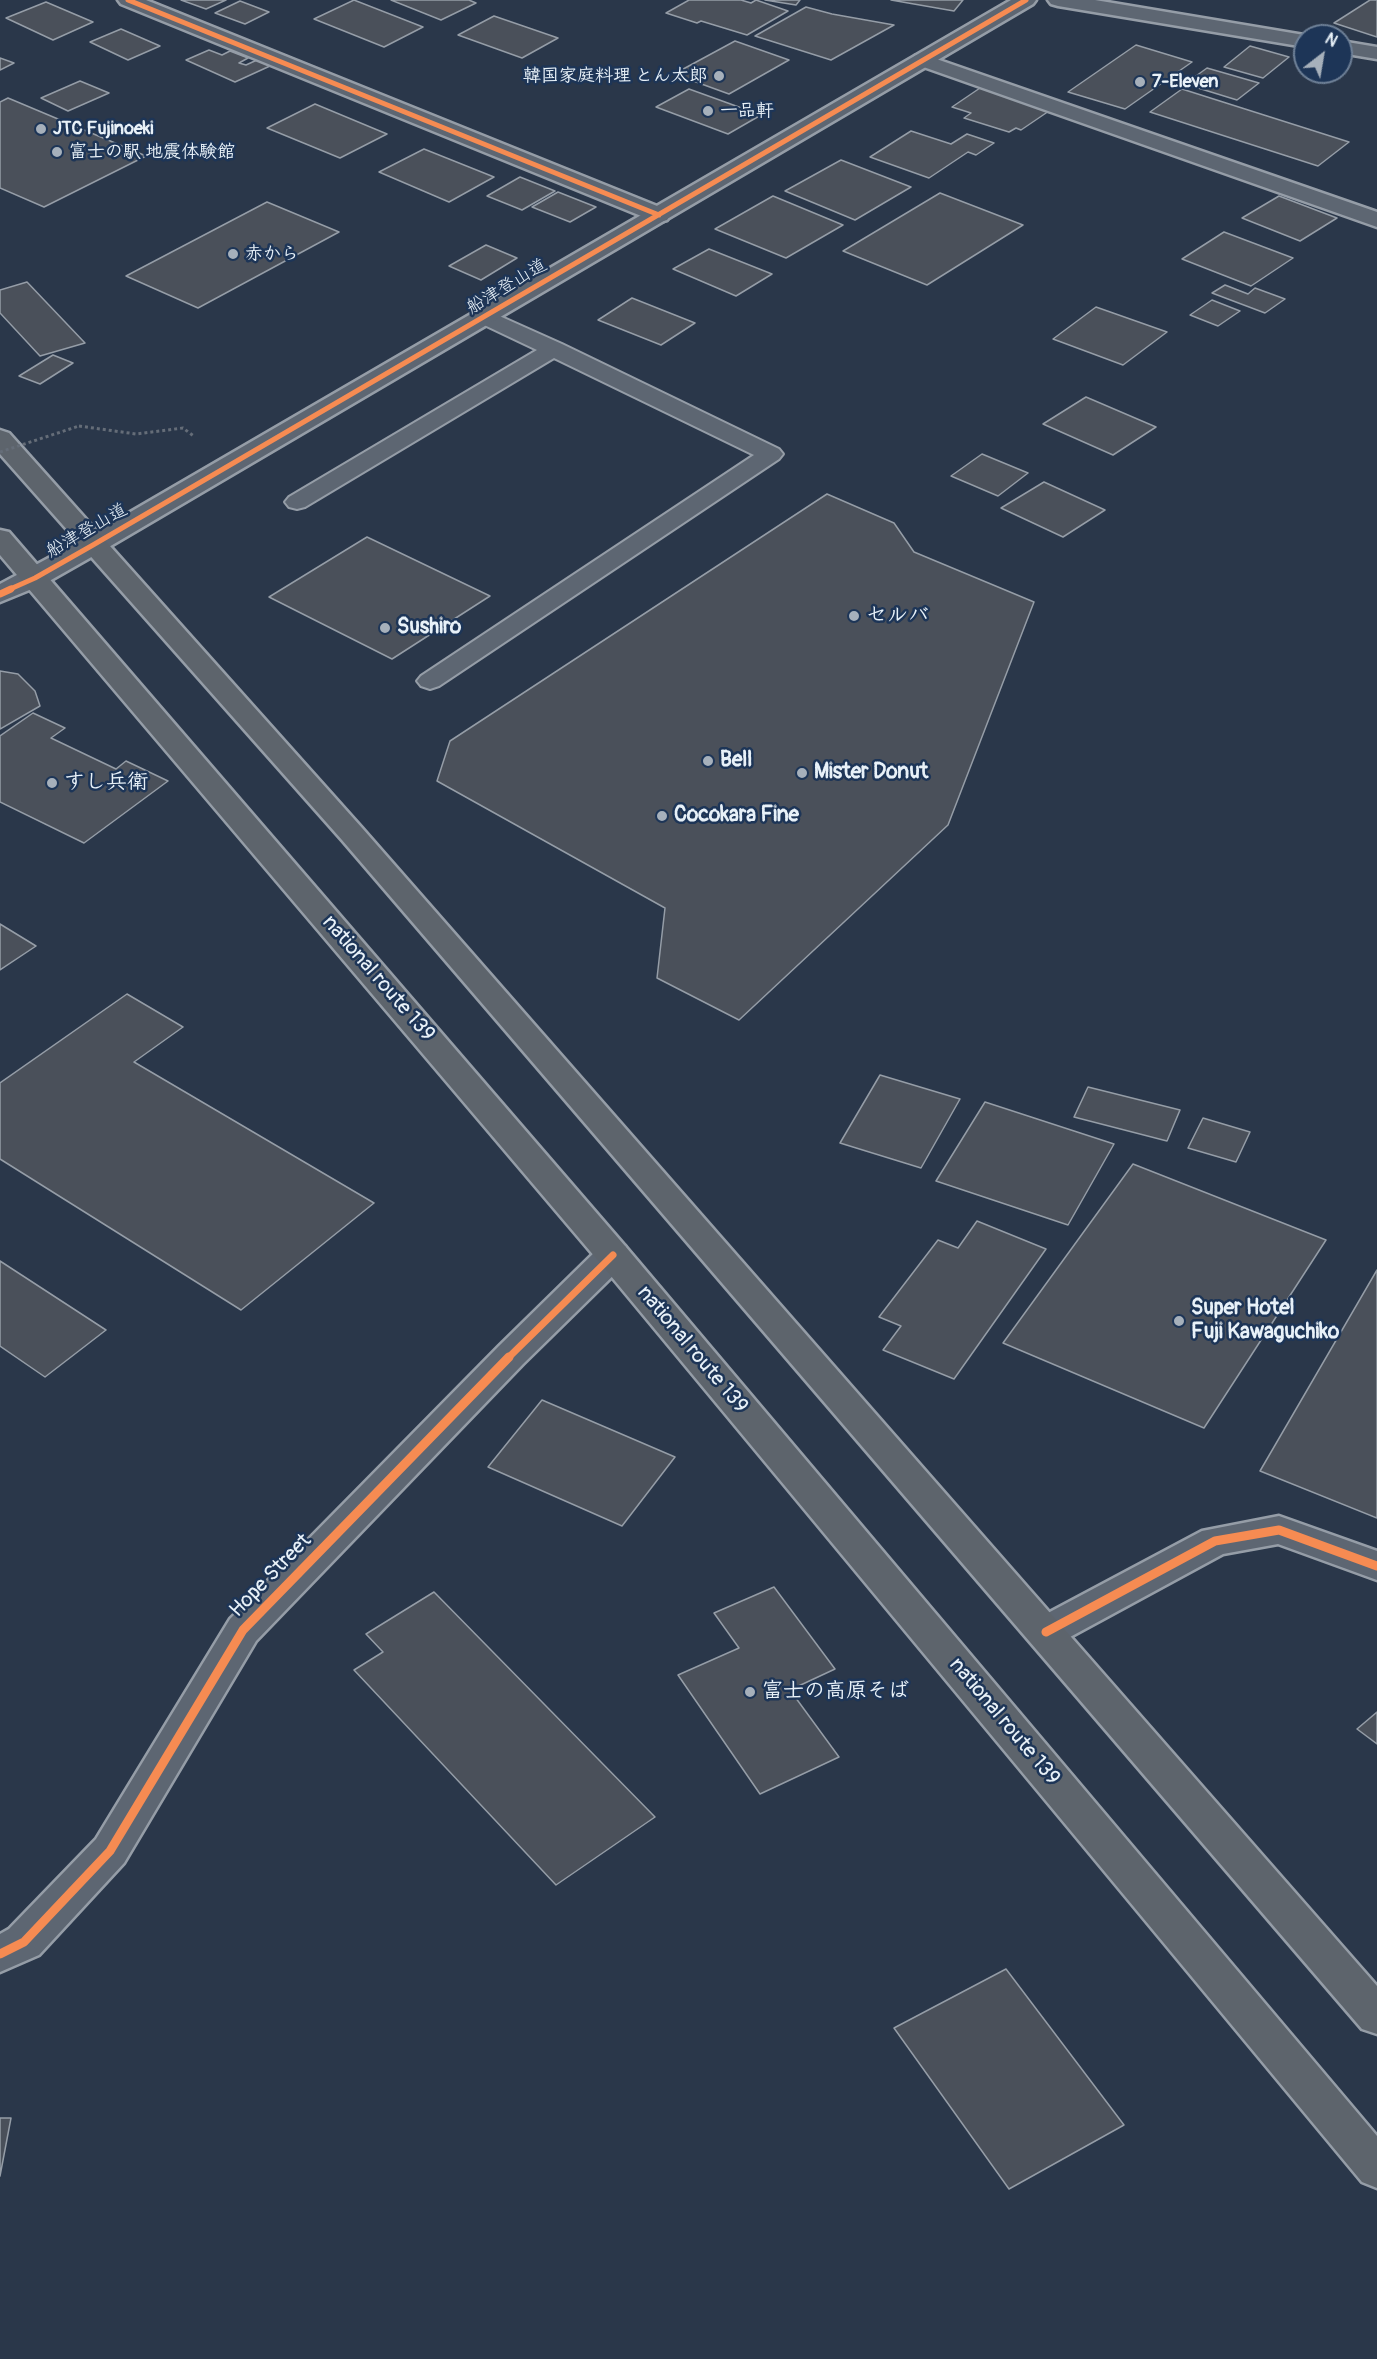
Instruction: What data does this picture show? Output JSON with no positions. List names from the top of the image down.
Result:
{
  "streets": {
    "highway": ["national route 139"],
    "street": ["船津登山道", "Hope Street"]
  },
  "crossings": [
    ["船津登山道", "national route 139"],
    ["national route 139", "Hope Street"]
  ],
  "places": [
    "韓国家庭料理 とん太郎",
    "7-Eleven",
    "一品軒",
    "JTC Fujinoeki",
    "富士の駅 地震体験館",
    "赤から",
    "セルバ",
    "Sushiro",
    "Bell",
    "Mister Donut",
    "すし兵衛",
    "Cocokara Fine",
    "Super Hotel Fuji Kawaguchiko",
    "富士の高原そば"
  ],
  "north": "top right"
}
